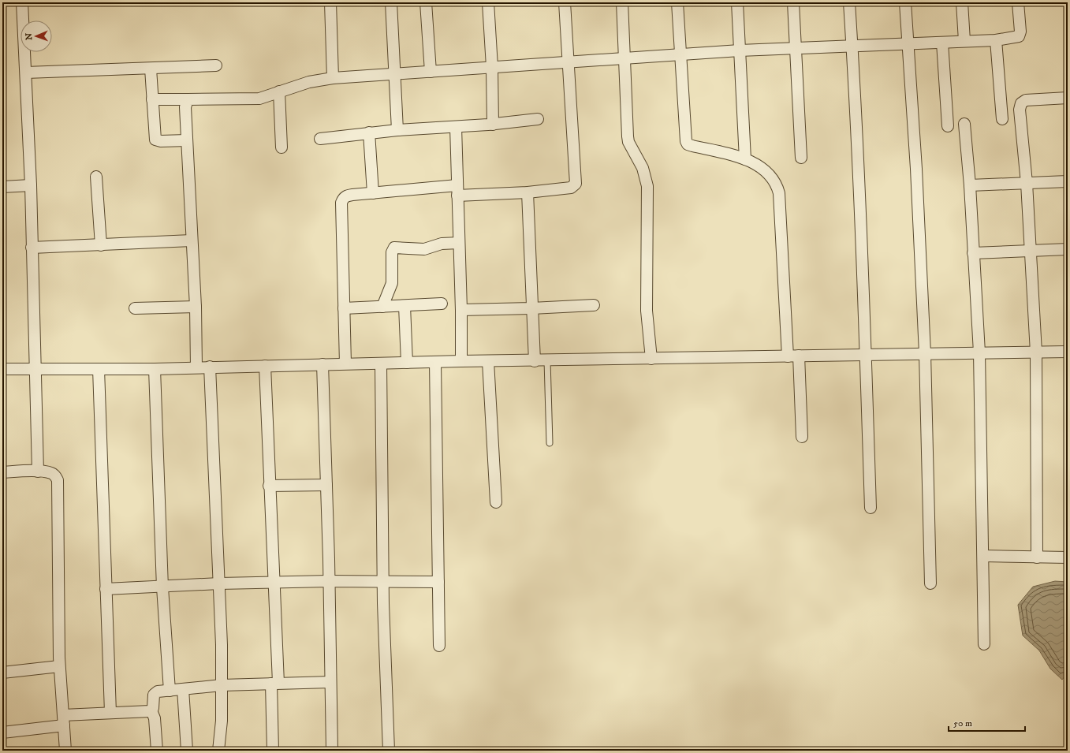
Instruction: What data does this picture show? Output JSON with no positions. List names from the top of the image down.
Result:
{
  "scale_bar": "50 m",
  "north": "left"
}
